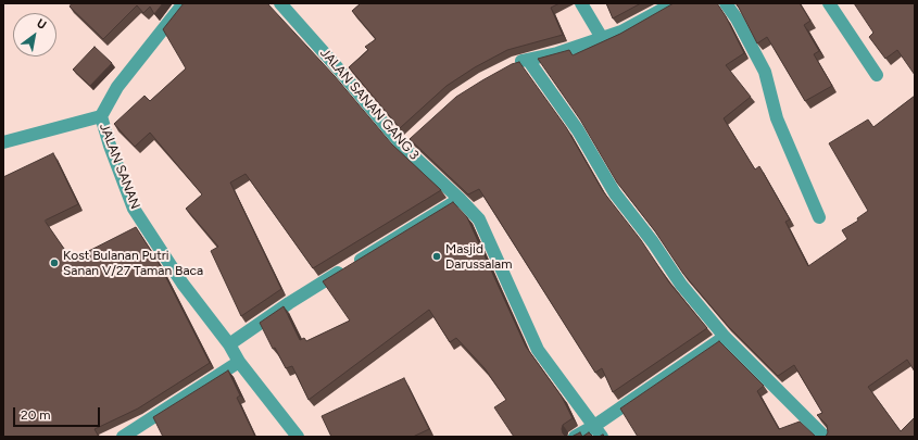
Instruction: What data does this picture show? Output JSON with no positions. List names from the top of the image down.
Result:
{
  "streets": {
    "street": ["JALAN SANAN GANG 3", "JALAN SANAN"]
  },
  "places": ["Masjid Darussalam", "Kost Bulanan Putri Sanan V/27 Taman Baca"],
  "scale_bar": "20 m",
  "north": "top right"
}
